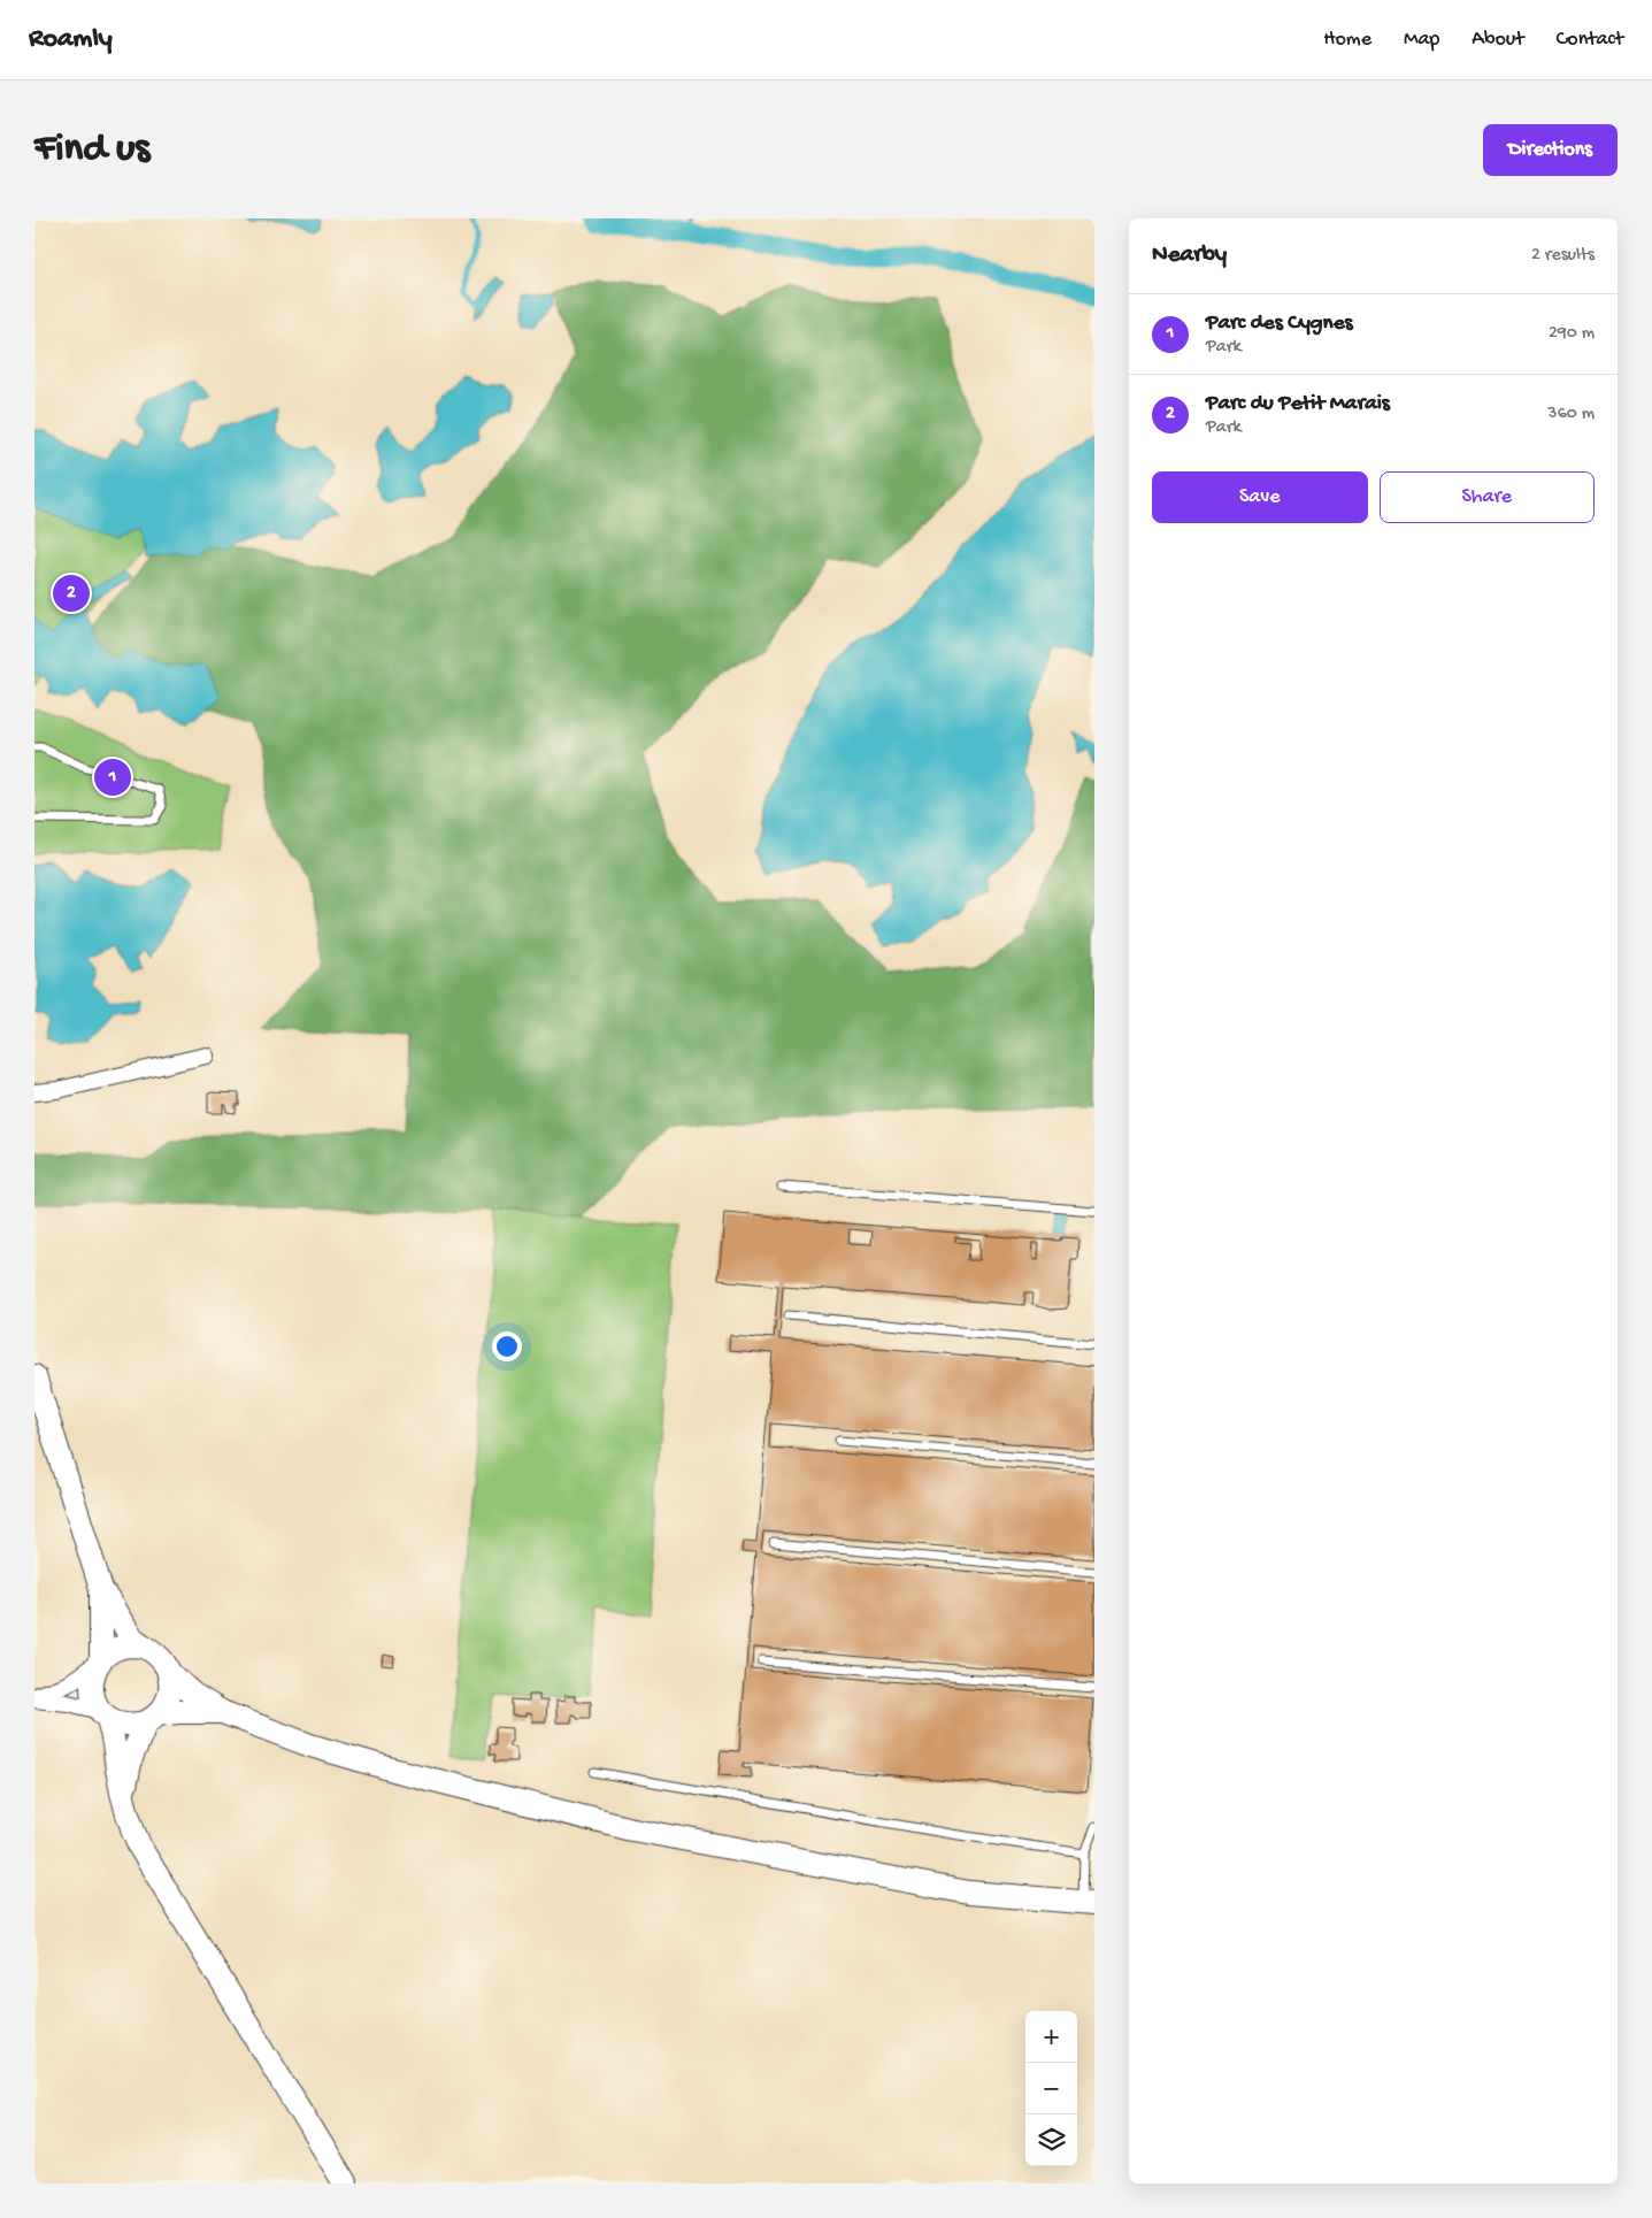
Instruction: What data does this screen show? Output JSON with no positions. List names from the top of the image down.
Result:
{
  "page": {
    "header": "Roamly",
    "nav": [
      "Home",
      "Map",
      "About",
      "Contact"
    ],
    "buttons": [
      "Directions",
      ["Save", "Share"]
    ],
    "title": "Find us",
    "heading": ["Nearby", "2 results"],
    "list": [
      {
        "mark": "1",
        "name": "Parc des Cygnes",
        "note": "Park",
        "value": "290 m"
      },
      {
        "mark": "2",
        "name": "Parc du Petit Marais",
        "note": "Park",
        "value": "360 m"
      }
    ],
    "pins": ["2", "1"],
    "map_buttons": ["+", "−"]
  }
}
